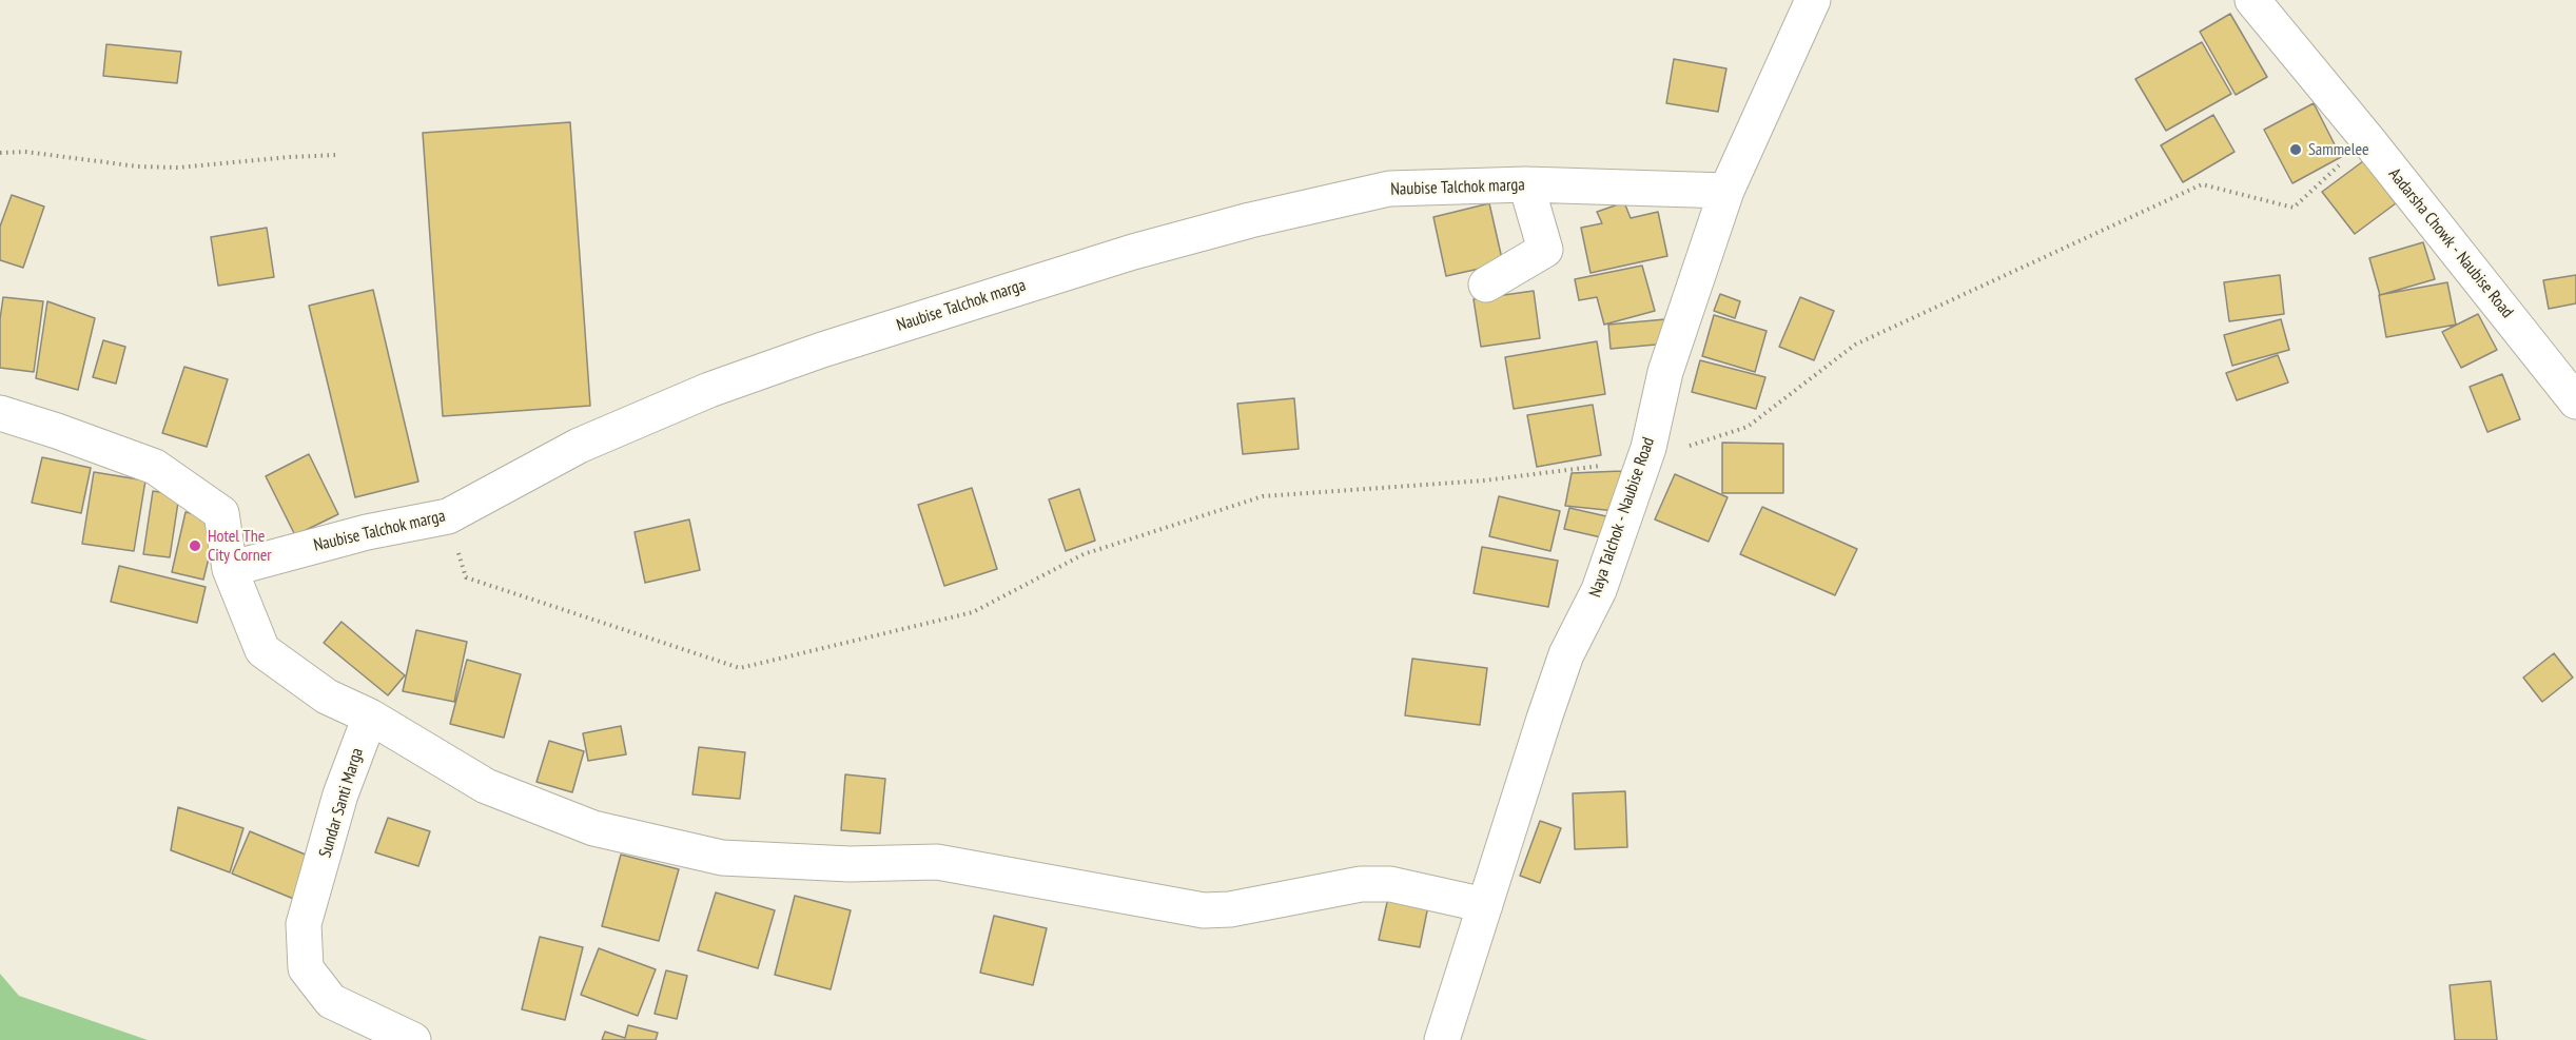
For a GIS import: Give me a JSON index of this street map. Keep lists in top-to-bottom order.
{
  "streets": {
    "street": [
      "Naubise Talchok marga",
      "Aadarsha Chowk - Naubise Road",
      "Naya Talchok - Naubise Road",
      "Sundar Santi Marga"
    ]
  },
  "crossings": [
    ["Naubise Talchok marga", "Naya Talchok - Naubise Road"]
  ],
  "places": ["Sammelee", "Hotel The City Corner"]
}
